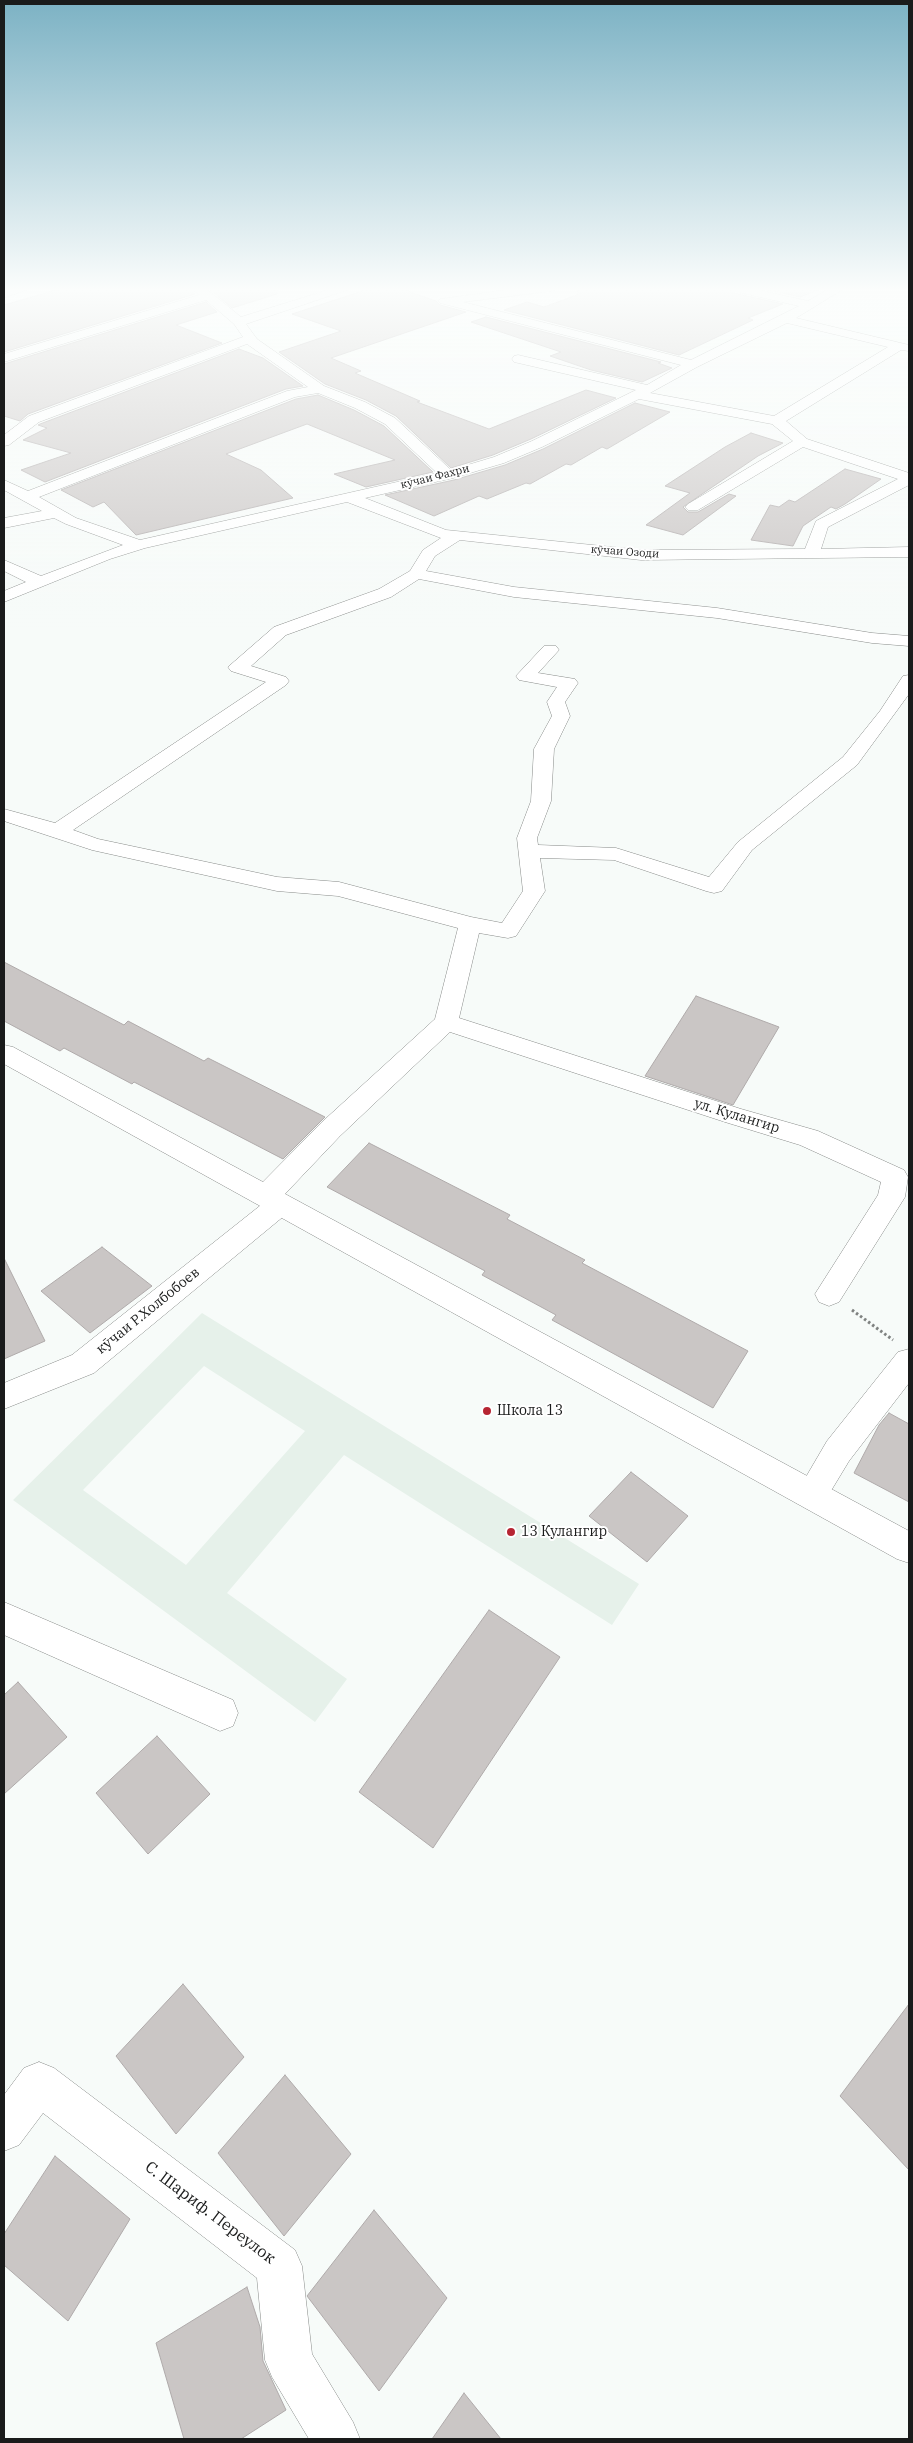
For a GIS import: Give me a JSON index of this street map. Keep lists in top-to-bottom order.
{
  "streets": {
    "street": [
      "кӯчаи Фахри",
      "кӯчаи Озоди",
      "ул. Кулангир",
      "кӯчаи Р.Холбобоев",
      "С. Шариф. Переулок"
    ]
  },
  "crossings": [
    ["кӯчаи Фахри", "кӯчаи Озоди"],
    ["ул. Кулангир", "кӯчаи Р.Холбобоев"]
  ],
  "places": ["Школа 13", "13 Кулангир"]
}
